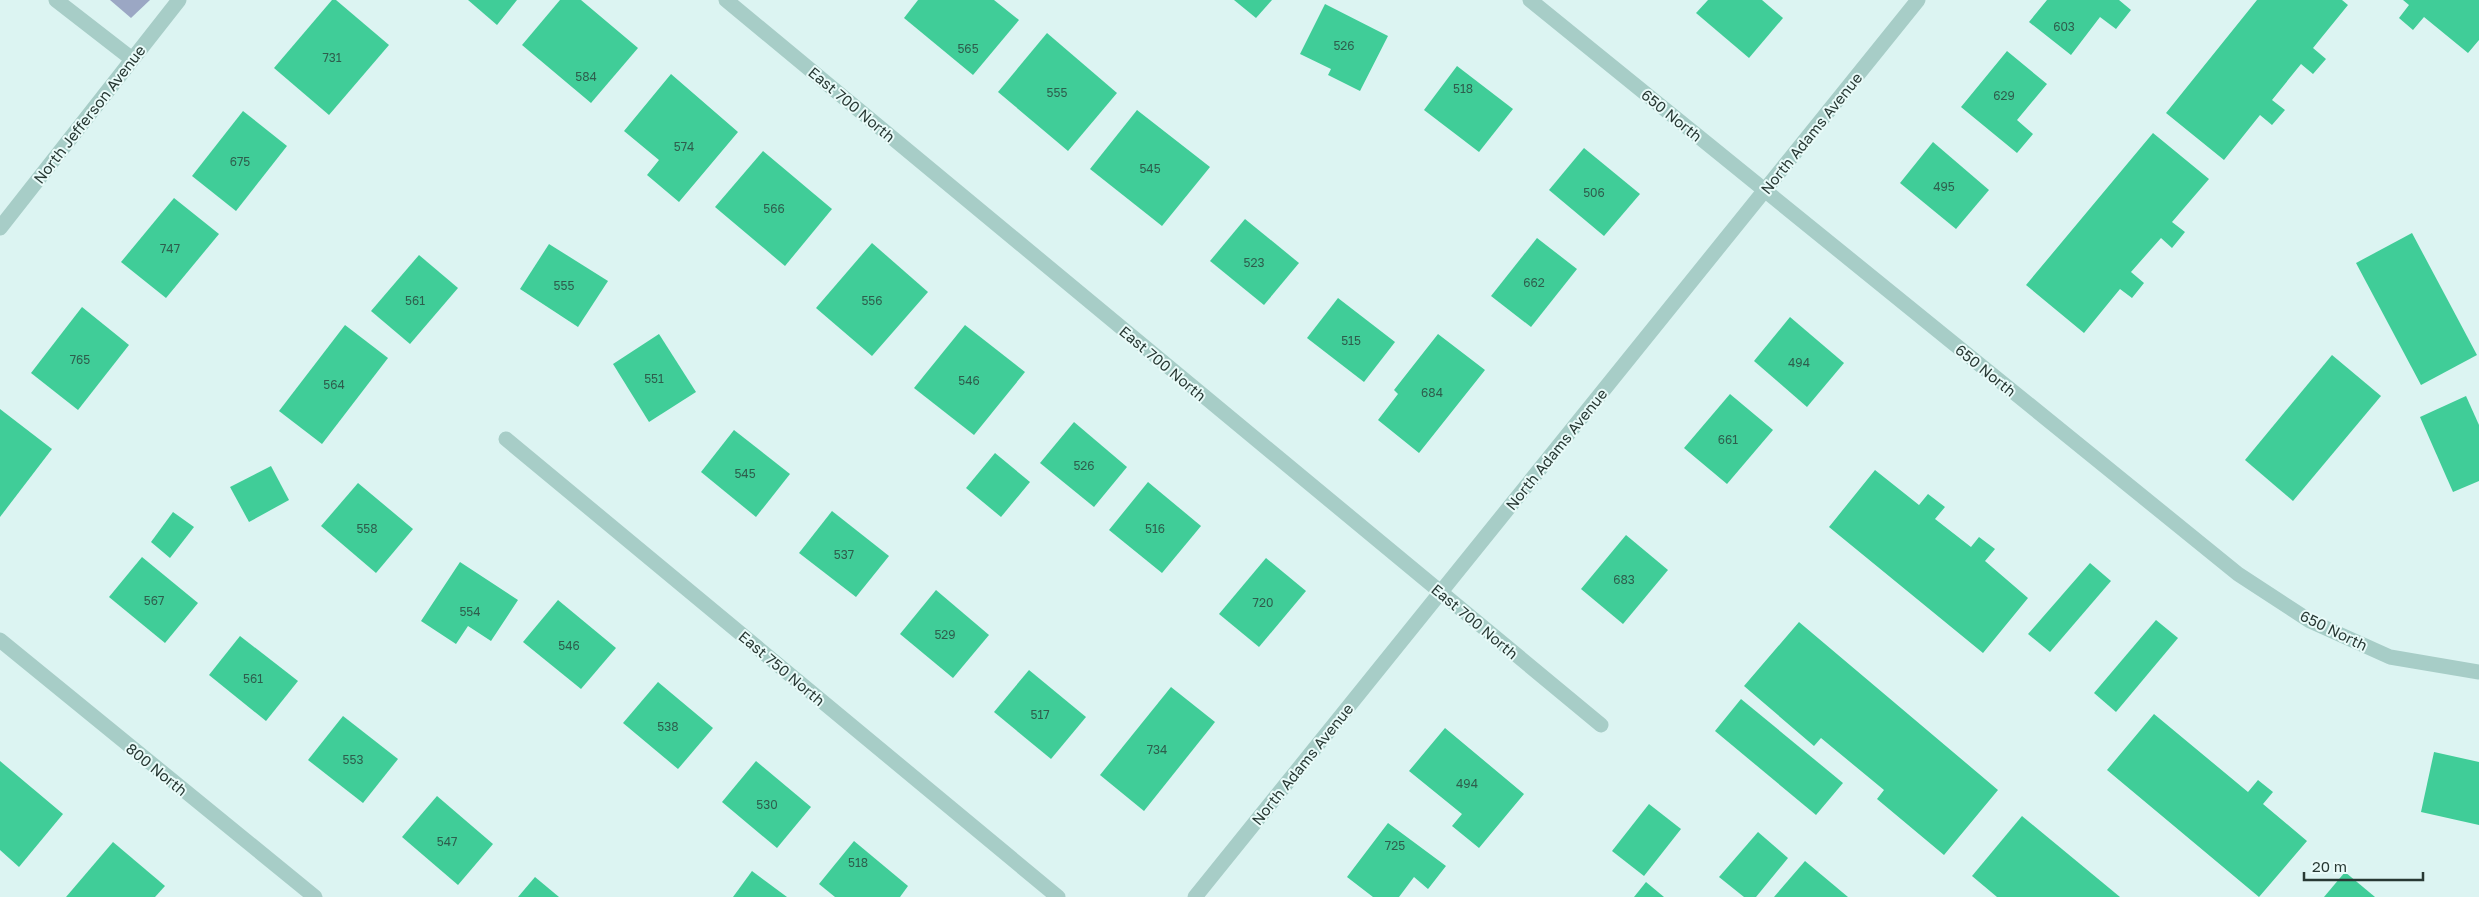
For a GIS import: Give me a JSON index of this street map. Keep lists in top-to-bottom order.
{
  "streets": {
    "street": [
      "East 700 North",
      "North Jefferson Avenue",
      "650 North",
      "North Adams Avenue",
      "East 750 North",
      "800 North"
    ]
  },
  "crossings": [
    ["East 700 North", "North Adams Avenue"],
    ["650 North", "North Adams Avenue"]
  ],
  "house_numbers": [
    "603",
    "526",
    "565",
    "731",
    "584",
    "518",
    "555",
    "629",
    "574",
    "675",
    "545",
    "495",
    "506",
    "566",
    "747",
    "523",
    "662",
    "555",
    "561",
    "556",
    "515",
    "765",
    "494",
    "551",
    "546",
    "564",
    "684",
    "661",
    "526",
    "545",
    "558",
    "516",
    "537",
    "683",
    "567",
    "720",
    "554",
    "529",
    "546",
    "561",
    "517",
    "538",
    "734",
    "553",
    "494",
    "530",
    "547",
    "725",
    "518"
  ],
  "scale_bar": "20 m"
}
